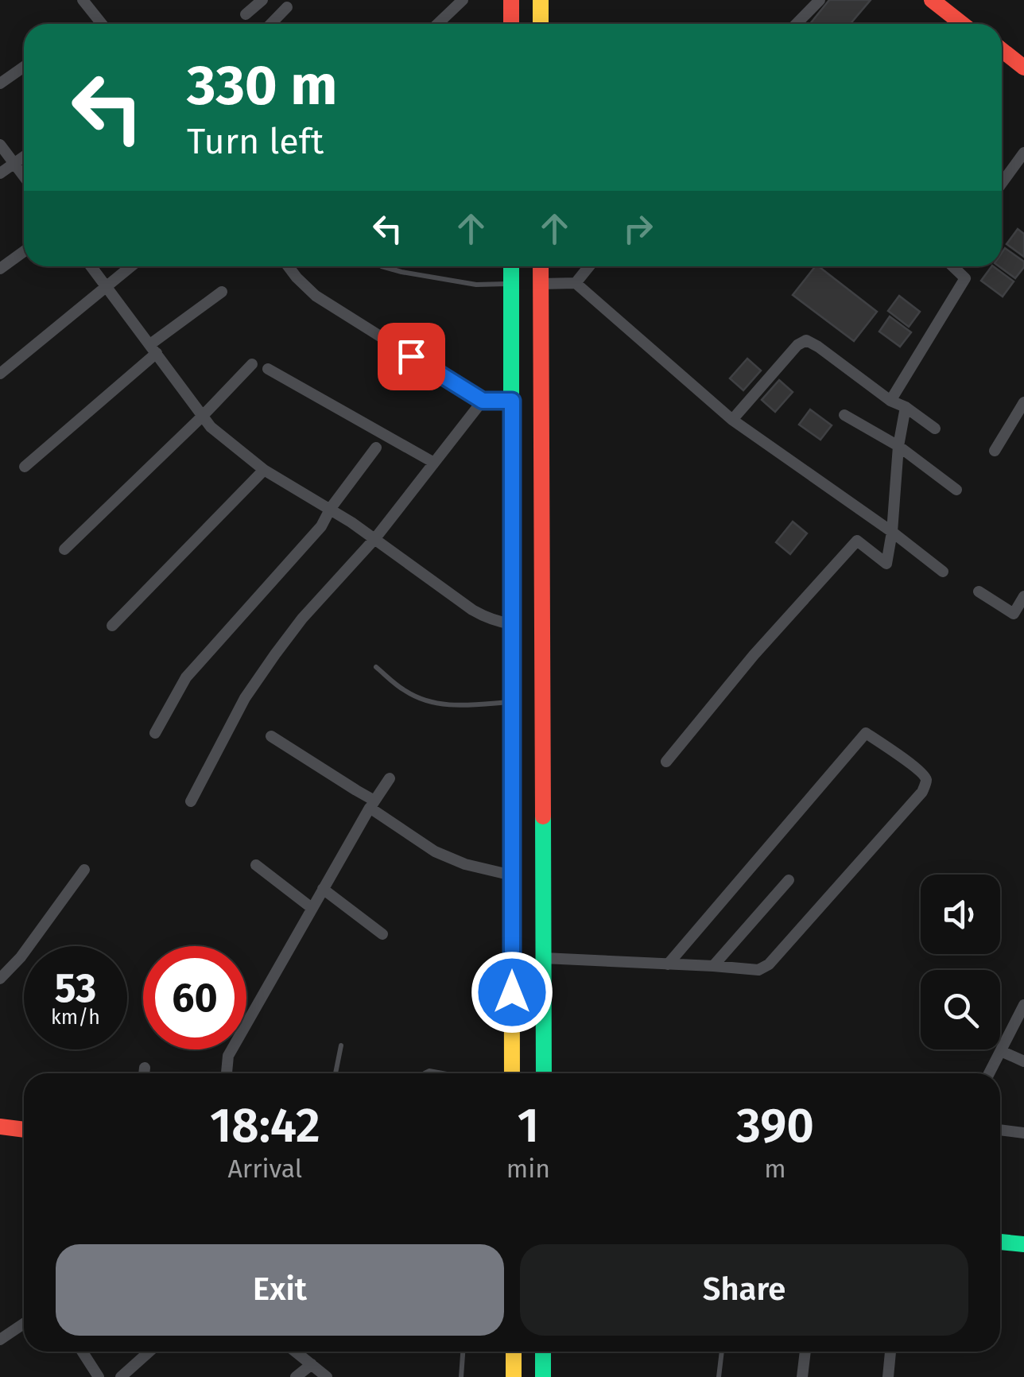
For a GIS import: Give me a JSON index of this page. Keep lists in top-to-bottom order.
{
  "page": {
    "turn": ["330 m", "Turn left"],
    "speed": "53 km/h",
    "limit": "60",
    "eta": [
      "18:42",
      "Arrival",
      "1",
      "min",
      "390",
      "m"
    ],
    "buttons": ["Exit", "Share"]
  }
}
